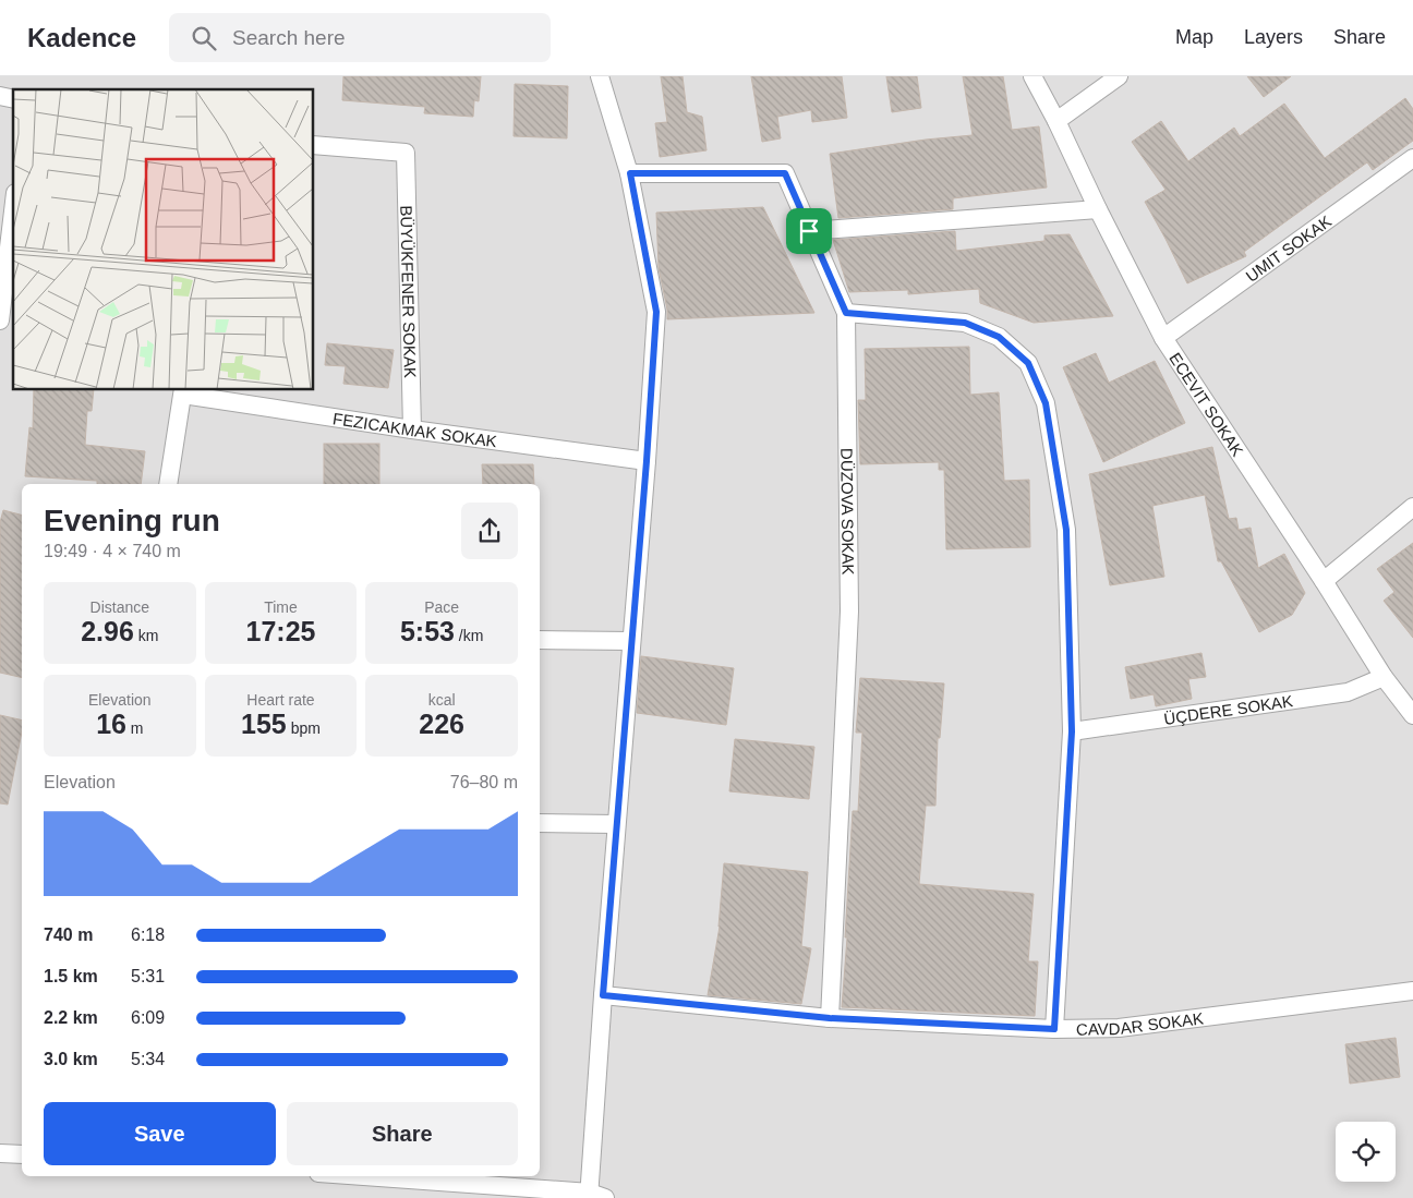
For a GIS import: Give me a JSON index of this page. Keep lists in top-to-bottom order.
{
  "streets": {
    "street": [
      "UMIT SOKAK",
      "BÜYÜKFENER SOKAK",
      "ECEVIT SOKAK",
      "FEZICAKMAK SOKAK",
      "DÜZOVA SOKAK",
      "ÜÇDERE SOKAK",
      "CAVDAR SOKAK"
    ]
  },
  "crossings": [
    ["UMIT SOKAK", "ECEVIT SOKAK"],
    ["BÜYÜKFENER SOKAK", "FEZICAKMAK SOKAK"],
    ["ECEVIT SOKAK", "ÜÇDERE SOKAK"],
    ["DÜZOVA SOKAK", "CAVDAR SOKAK"]
  ],
  "page": {
    "header": "Kadence",
    "search": "Search here",
    "nav": ["Map", "Layers", "Share"],
    "heading": ["Evening run", "19:49 · 4 × 740 m"],
    "stats": [
      ["Distance", "2.96 km"],
      ["Time", "17:25"],
      ["Pace", "5:53 /km"],
      ["Elevation", "16 m"],
      ["Heart rate", "155 bpm"],
      ["kcal", "226"]
    ],
    "chart": ["Elevation", "76–80 m"],
    "list": [
      {
        "name": "740 m",
        "note": "6:18"
      },
      {
        "name": "1.5 km",
        "note": "5:31"
      },
      {
        "name": "2.2 km",
        "note": "6:09"
      },
      {
        "name": "3.0 km",
        "note": "5:34"
      }
    ],
    "buttons": ["Save", "Share"]
  }
}
